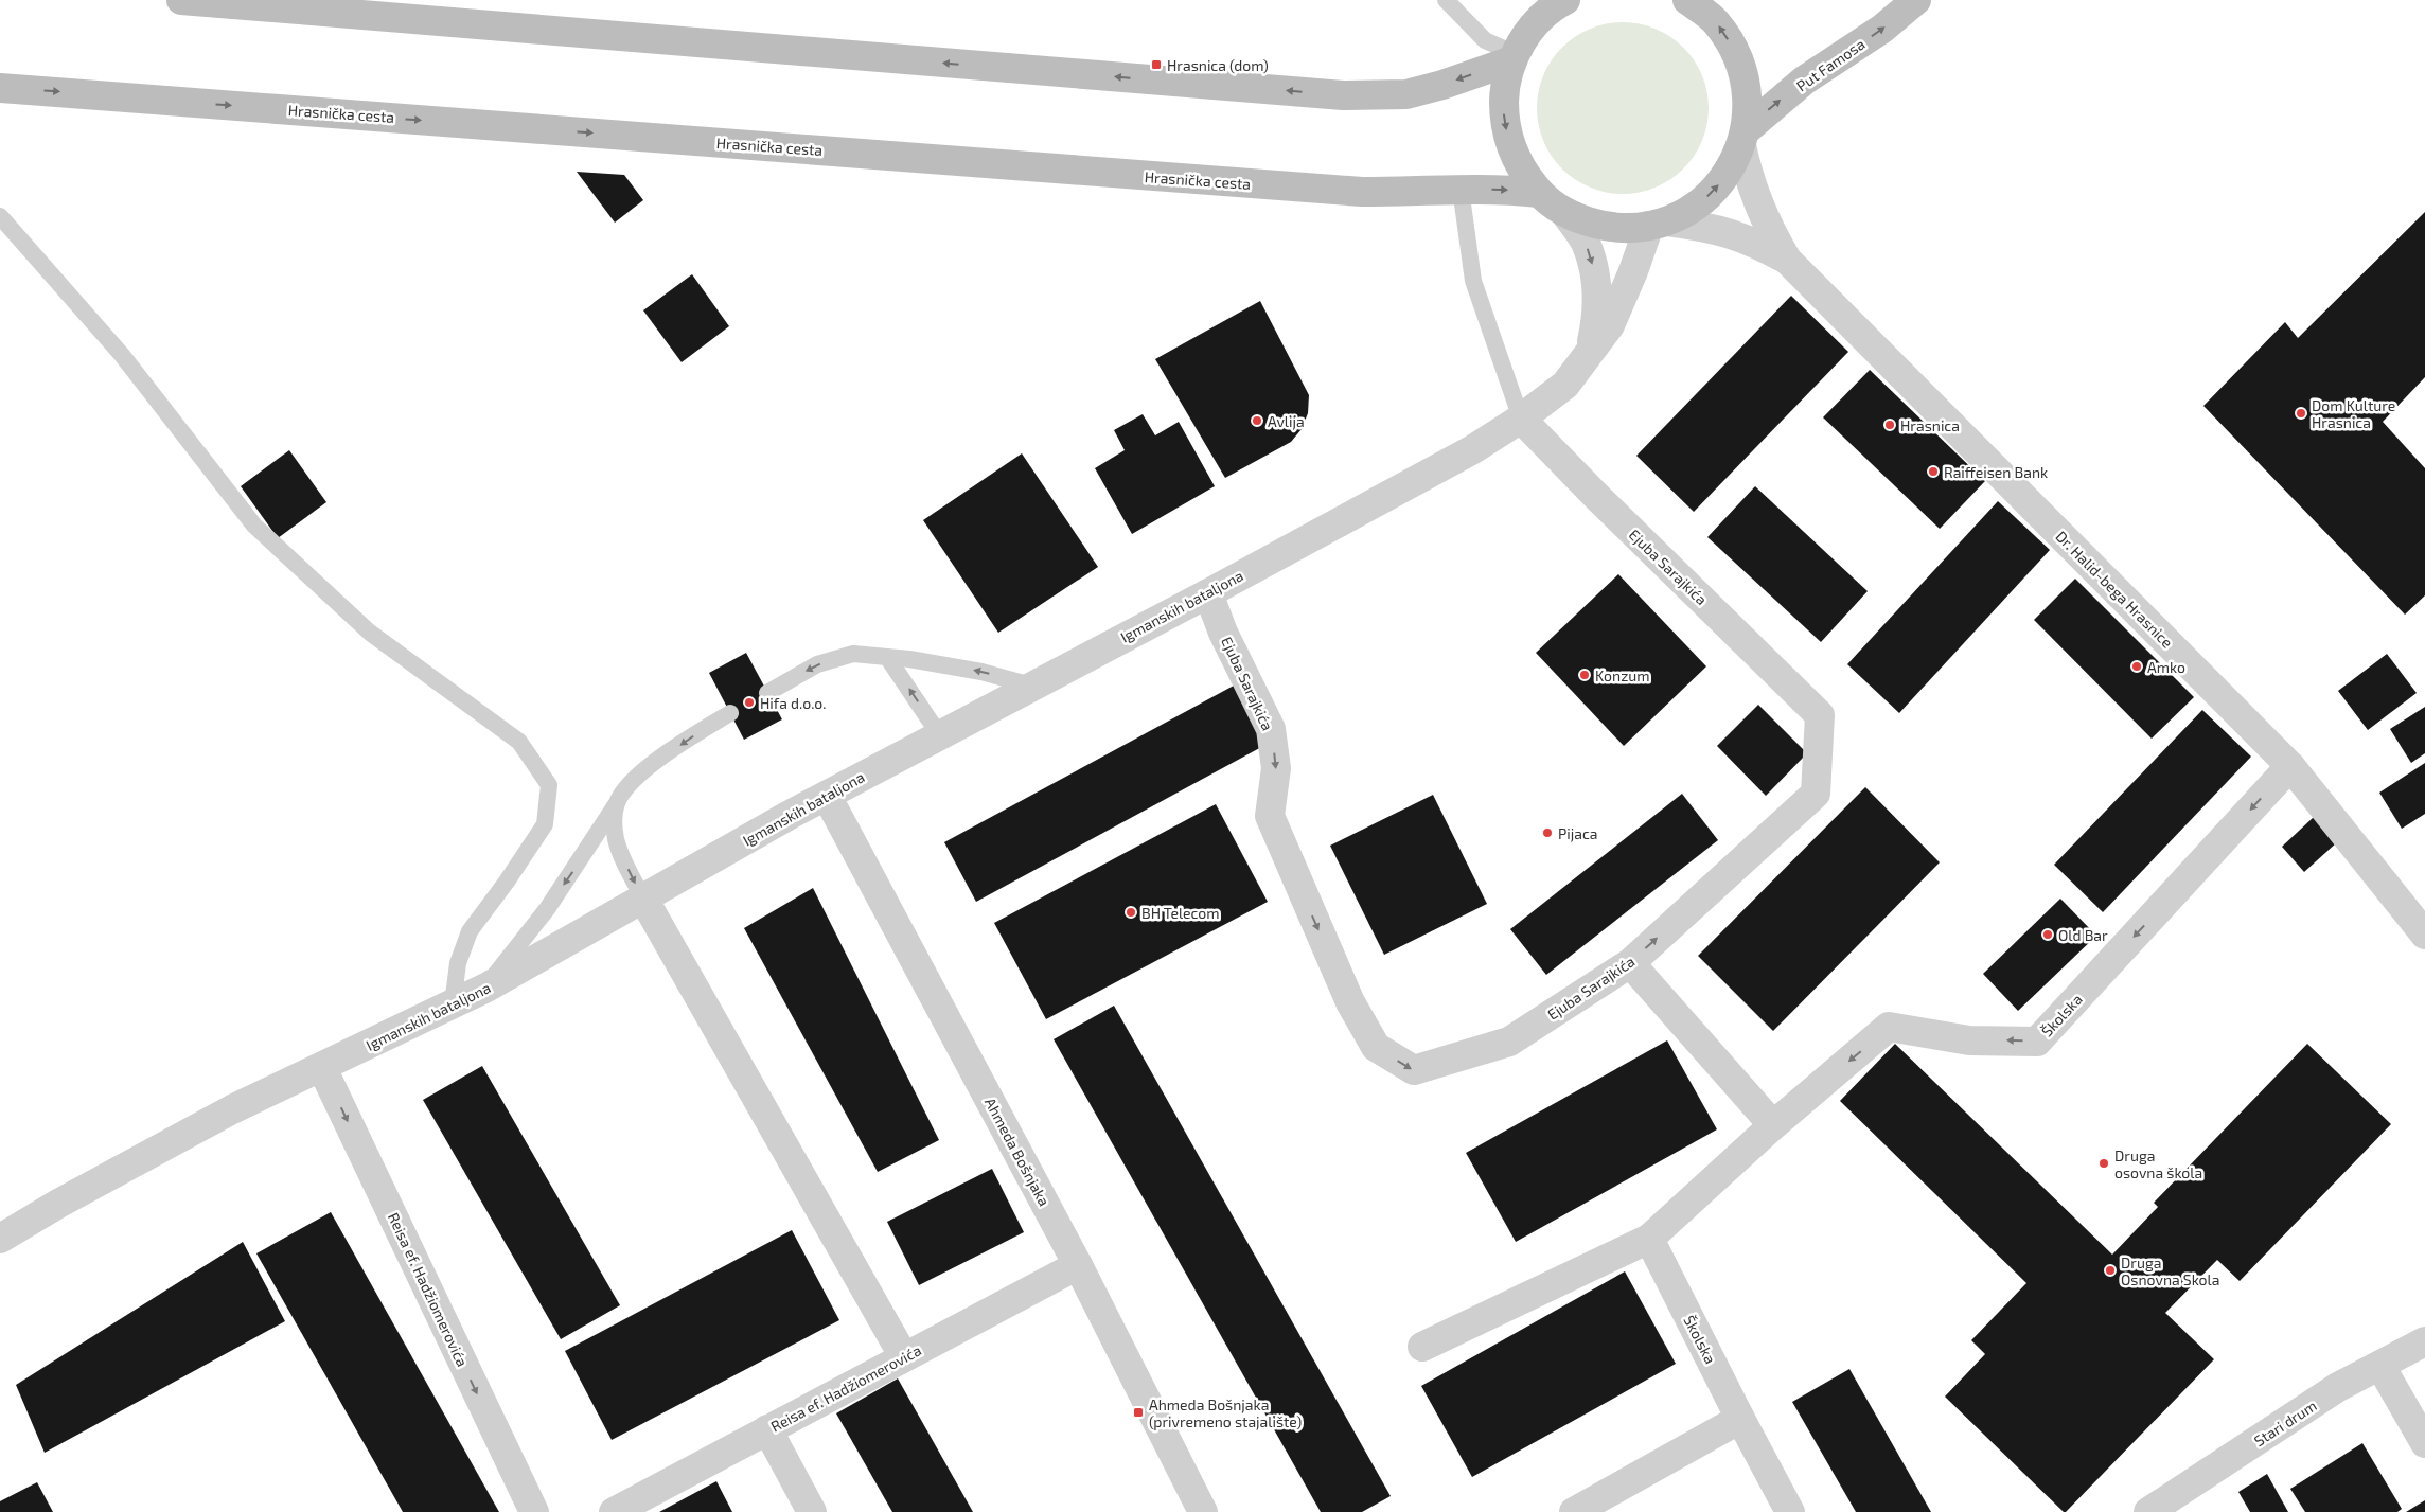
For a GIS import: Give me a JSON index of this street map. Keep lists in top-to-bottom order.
{
  "streets": {
    "main road": ["Put Famosa", "Hrasnička cesta"],
    "street": [
      "Ejuba Sarajkića",
      "Dr. Halid-bega Hrasnice",
      "Igmanskih bataljona",
      "Školska",
      "Ahmeda Bošnjaka",
      "Reisa ef. Hadžiomerovića",
      "Stari drum"
    ]
  },
  "crossings": [
    ["Ejuba Sarajkića", "Igmanskih bataljona"],
    ["Dr. Halid-bega Hrasnice", "Školska"],
    ["Igmanskih bataljona", "Ahmeda Bošnjaka"],
    ["Igmanskih bataljona", "Reisa ef. Hadžiomerovića"],
    ["Ahmeda Bošnjaka", "Reisa ef. Hadžiomerovića"]
  ],
  "one_way": ["Put Famosa", "Školska", "Reisa ef. Hadžiomerovića"],
  "places": {
    "transit": ["Hrasnica (dom)", "Ahmeda Bošnjaka (privremeno stajalište)"],
    "other": [
      "Dom Kulture Hrasnica",
      "Avlija",
      "Hrasnica",
      "Raiffeisen Bank",
      "Amko",
      "Konzum",
      "Hifa d.o.o.",
      "Pijaca",
      "BH Telecom",
      "Old Bar",
      "Druga osovna škola",
      "Druga Osnovna Skola"
    ]
  }
}
